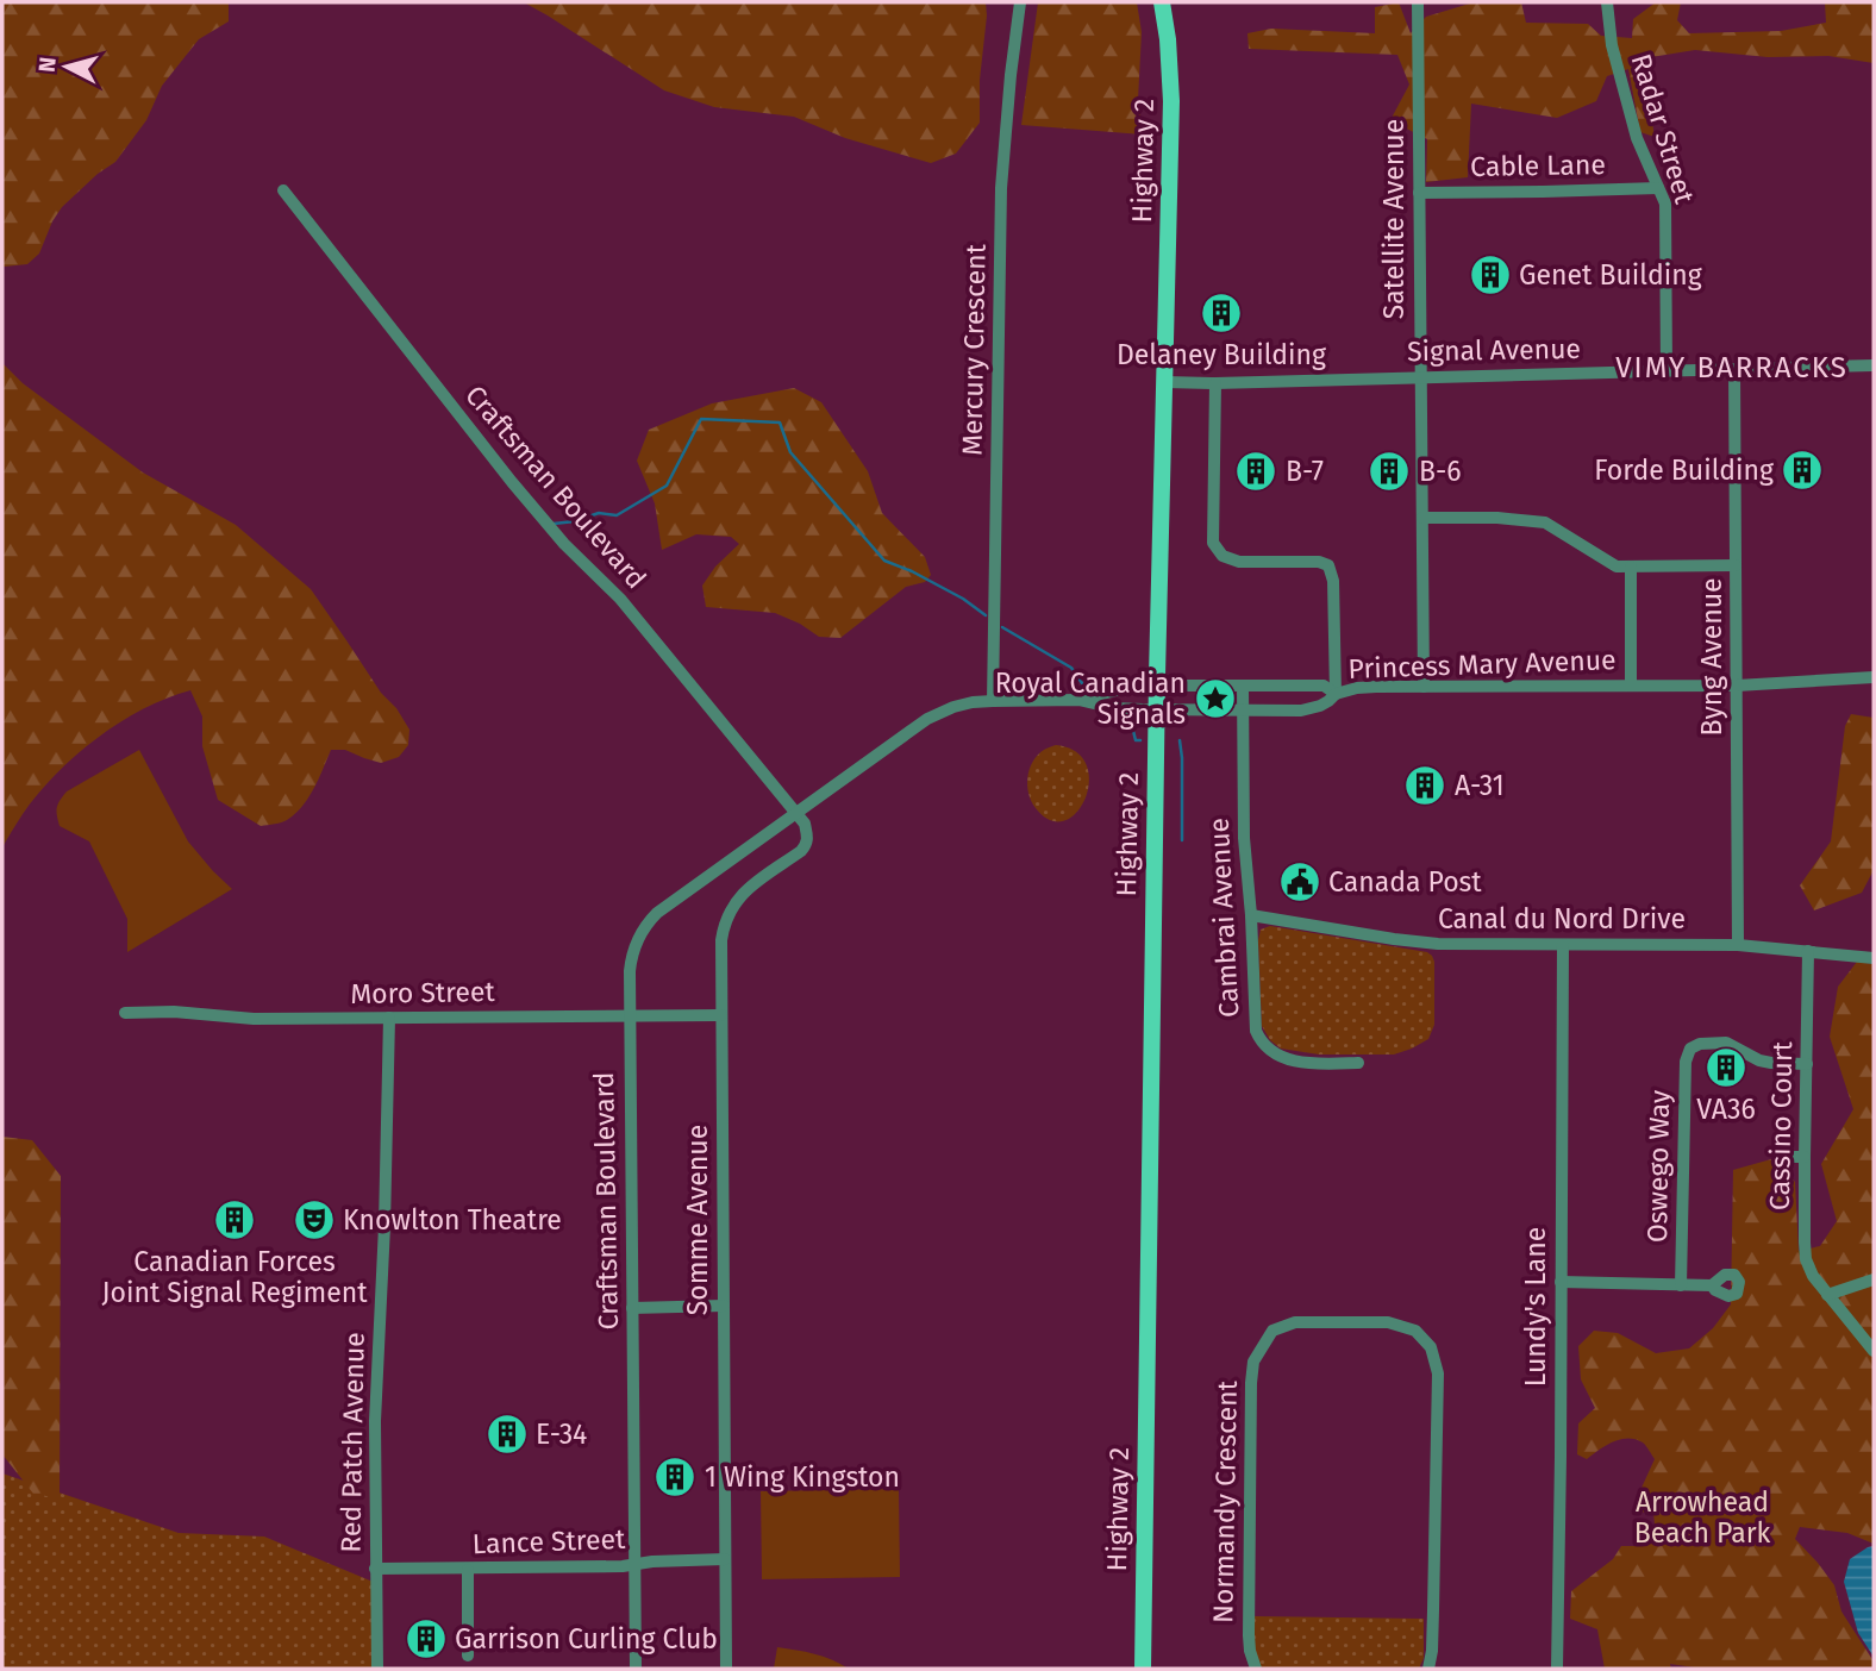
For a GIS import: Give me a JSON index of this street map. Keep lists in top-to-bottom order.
{
  "streets": {
    "main road": ["Highway 2"],
    "street": [
      "Radar Street",
      "Cable Lane",
      "Satellite Avenue",
      "Mercury Crescent",
      "Signal Avenue",
      "Craftsman Boulevard",
      "Byng Avenue",
      "Princess Mary Avenue",
      "Cambrai Avenue",
      "Canal du Nord Drive",
      "Moro Street",
      "Cassino Court",
      "Oswego Way",
      "Somme Avenue",
      "Lundy's Lane",
      "Red Patch Avenue",
      "Normandy Crescent",
      "Lance Street"
    ]
  },
  "crossings": [
    ["Radar Street", "Cable Lane"],
    ["Radar Street", "Signal Avenue"],
    ["Highway 2", "Signal Avenue"],
    ["Highway 2", "Craftsman Boulevard"],
    ["Highway 2", "Princess Mary Avenue"],
    ["Cable Lane", "Satellite Avenue"],
    ["Satellite Avenue", "Signal Avenue"],
    ["Satellite Avenue", "Princess Mary Avenue"],
    ["Mercury Crescent", "Craftsman Boulevard"],
    ["Signal Avenue", "Byng Avenue"],
    ["Craftsman Boulevard", "Princess Mary Avenue"],
    ["Craftsman Boulevard", "Moro Street"],
    ["Craftsman Boulevard", "Somme Avenue"],
    ["Craftsman Boulevard", "Lance Street"],
    ["Byng Avenue", "Princess Mary Avenue"],
    ["Byng Avenue", "Canal du Nord Drive"],
    ["Princess Mary Avenue", "Cambrai Avenue"],
    ["Cambrai Avenue", "Canal du Nord Drive"],
    ["Canal du Nord Drive", "Cassino Court"],
    ["Canal du Nord Drive", "Lundy's Lane"],
    ["Moro Street", "Somme Avenue"],
    ["Moro Street", "Red Patch Avenue"],
    ["Cassino Court", "Oswego Way"],
    ["Somme Avenue", "Lance Street"],
    ["Red Patch Avenue", "Lance Street"]
  ],
  "districts": ["VIMY BARRACKS"],
  "parks": ["Arrowhead Beach Park"],
  "places": {
    "building": [
      "Genet Building",
      "Delaney Building",
      "Forde Building",
      "B-7",
      "B-6",
      "A-31",
      "VA36",
      "Canadian Forces Joint Signal Regiment",
      "E-34",
      "1 Wing Kingston",
      "Garrison Curling Club"
    ],
    "place": ["Royal Canadian Signals"],
    "public building": ["Canada Post"],
    "theatre": ["Knowlton Theatre"]
  },
  "north": "left"
}
